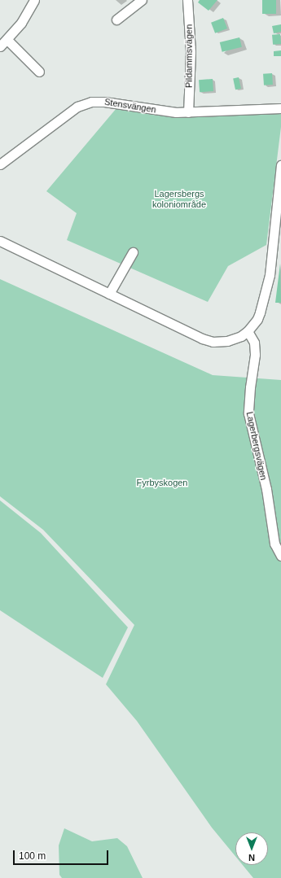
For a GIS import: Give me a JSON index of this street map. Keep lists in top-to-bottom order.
{
  "streets": {
    "street": ["Pildammsvägen", "Stensvängen", "Lagerbergsvägen"]
  },
  "crossings": [
    ["Pildammsvägen", "Stensvängen"]
  ],
  "parks": ["Lagersbergs koloniområde", "Fyrbyskogen"],
  "scale_bar": "100 m",
  "north": "bottom"
}
